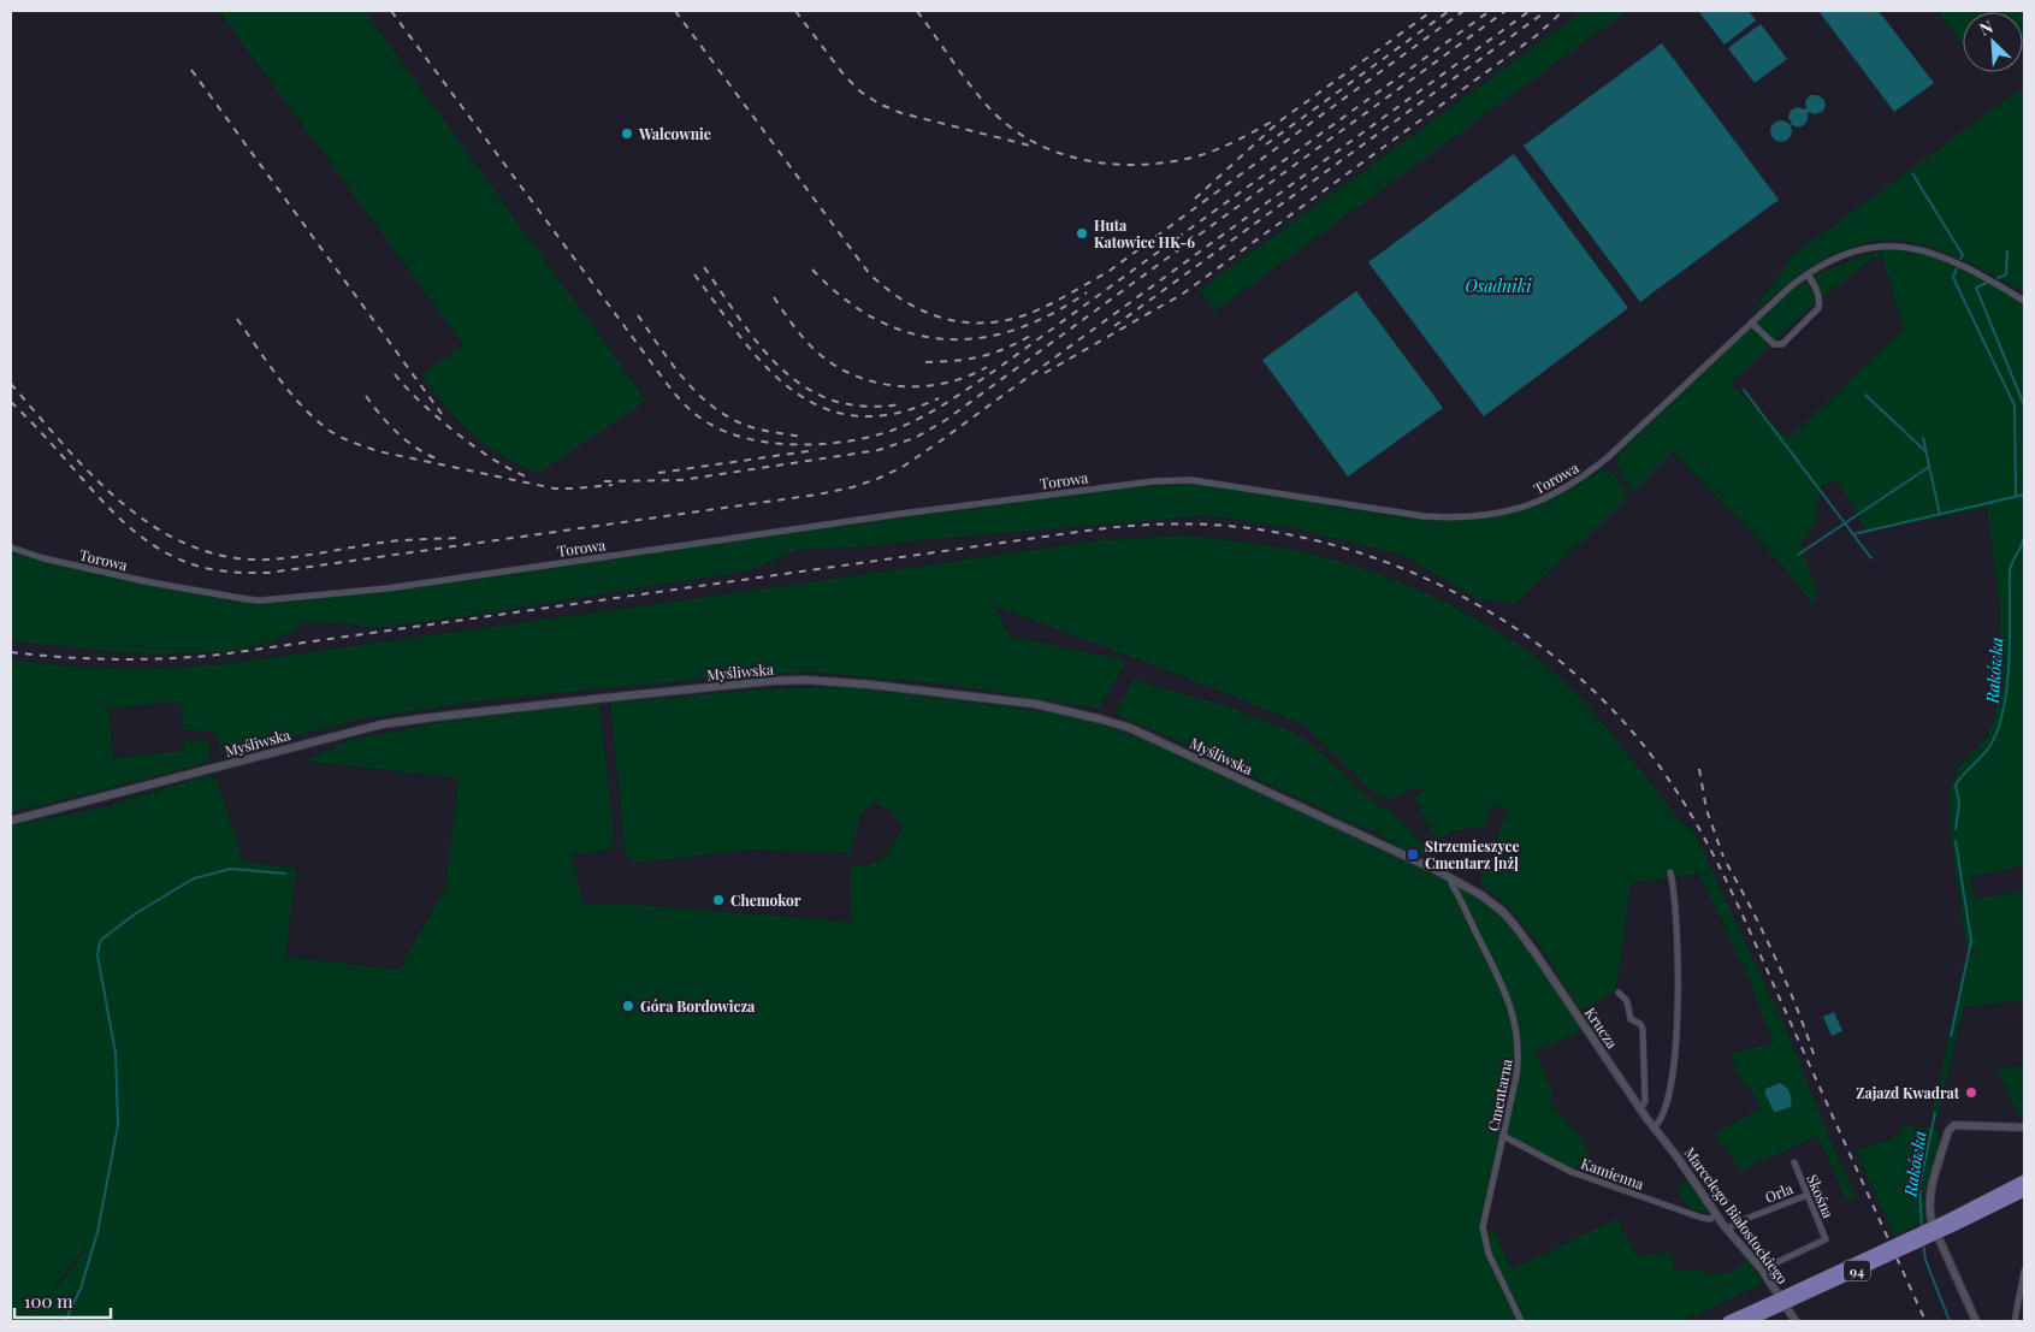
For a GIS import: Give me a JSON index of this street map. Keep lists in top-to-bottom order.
{
  "streets": {
    "main road": ["94"],
    "street": [
      "Torowa",
      "Myśliwska",
      "Krucza",
      "Cmentarna",
      "Kamienna",
      "Orla",
      "Skośna",
      "Marcelego Białostockiego"
    ]
  },
  "crossings": [
    ["Myśliwska", "Krucza"],
    ["Myśliwska", "Cmentarna"],
    ["Krucza", "Cmentarna"],
    ["Krucza", "Marcelego Białostockiego"],
    ["Cmentarna", "Kamienna"],
    ["Kamienna", "Marcelego Białostockiego"],
    ["Orla", "Skośna"],
    ["Orla", "Marcelego Białostockiego"],
    ["Skośna", "Marcelego Białostockiego"]
  ],
  "water": ["Osadniki", "Rakówka"],
  "places": {
    "other": [
      "Walcownie",
      "Huta Katowice HK-6",
      "Chemokor",
      "Góra Bordowicza",
      "Zajazd Kwadrat"
    ],
    "transit": ["Strzemieszyce Cmentarz [nż]"]
  },
  "scale_bar": "100 m",
  "north": "top left"
}
